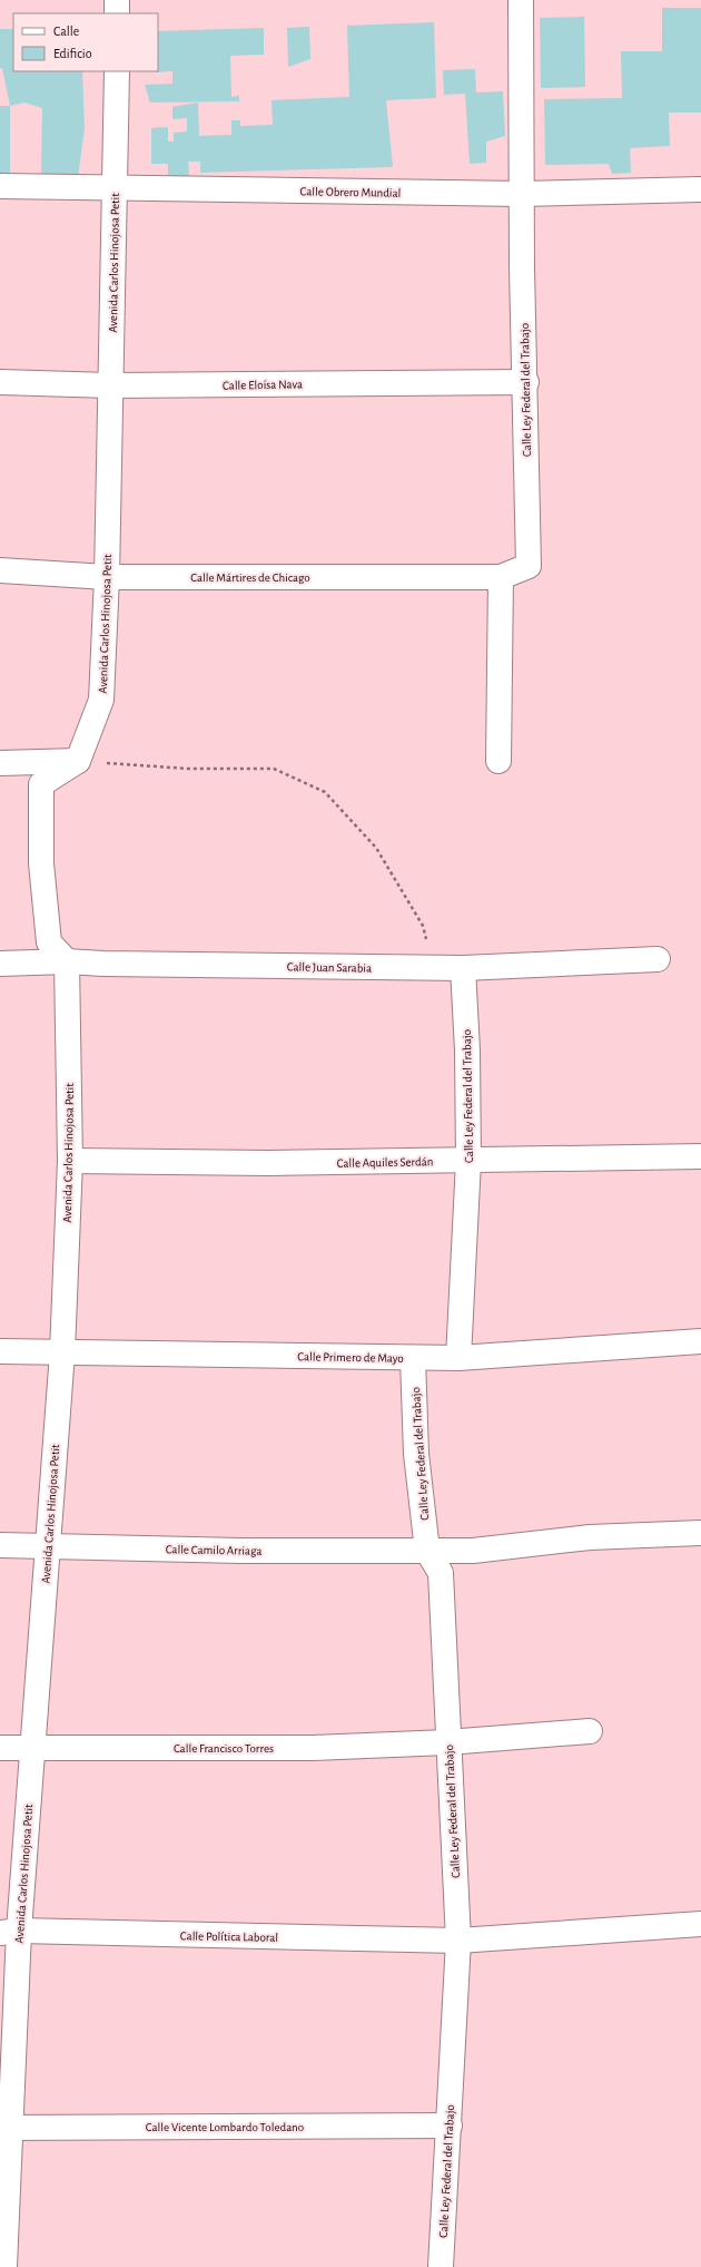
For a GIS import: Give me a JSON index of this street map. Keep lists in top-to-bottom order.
{
  "streets": {
    "street": [
      "Calle Obrero Mundial",
      "Avenida Carlos Hinojosa Petit",
      "Calle Eloísa Nava",
      "Calle Ley Federal del Trabajo",
      "Calle Mártires de Chicago",
      "Calle Juan Sarabia",
      "Calle Aquiles Serdán",
      "Calle Primero de Mayo",
      "Calle Camilo Arriaga",
      "Calle Francisco Torres",
      "Calle Política Laboral",
      "Calle Vicente Lombardo Toledano"
    ]
  },
  "crossings": [
    ["Calle Obrero Mundial", "Avenida Carlos Hinojosa Petit"],
    ["Calle Obrero Mundial", "Calle Ley Federal del Trabajo"],
    ["Avenida Carlos Hinojosa Petit", "Calle Eloísa Nava"],
    ["Avenida Carlos Hinojosa Petit", "Calle Mártires de Chicago"],
    ["Avenida Carlos Hinojosa Petit", "Calle Juan Sarabia"],
    ["Avenida Carlos Hinojosa Petit", "Calle Aquiles Serdán"],
    ["Avenida Carlos Hinojosa Petit", "Calle Primero de Mayo"],
    ["Avenida Carlos Hinojosa Petit", "Calle Camilo Arriaga"],
    ["Avenida Carlos Hinojosa Petit", "Calle Francisco Torres"],
    ["Avenida Carlos Hinojosa Petit", "Calle Política Laboral"],
    ["Avenida Carlos Hinojosa Petit", "Calle Vicente Lombardo Toledano"],
    ["Calle Eloísa Nava", "Calle Ley Federal del Trabajo"],
    ["Calle Ley Federal del Trabajo", "Calle Mártires de Chicago"],
    ["Calle Ley Federal del Trabajo", "Calle Juan Sarabia"],
    ["Calle Ley Federal del Trabajo", "Calle Aquiles Serdán"],
    ["Calle Ley Federal del Trabajo", "Calle Primero de Mayo"],
    ["Calle Ley Federal del Trabajo", "Calle Camilo Arriaga"],
    ["Calle Ley Federal del Trabajo", "Calle Francisco Torres"],
    ["Calle Ley Federal del Trabajo", "Calle Política Laboral"],
    ["Calle Ley Federal del Trabajo", "Calle Vicente Lombardo Toledano"]
  ],
  "legend": ["Calle", "Edificio"]
}
